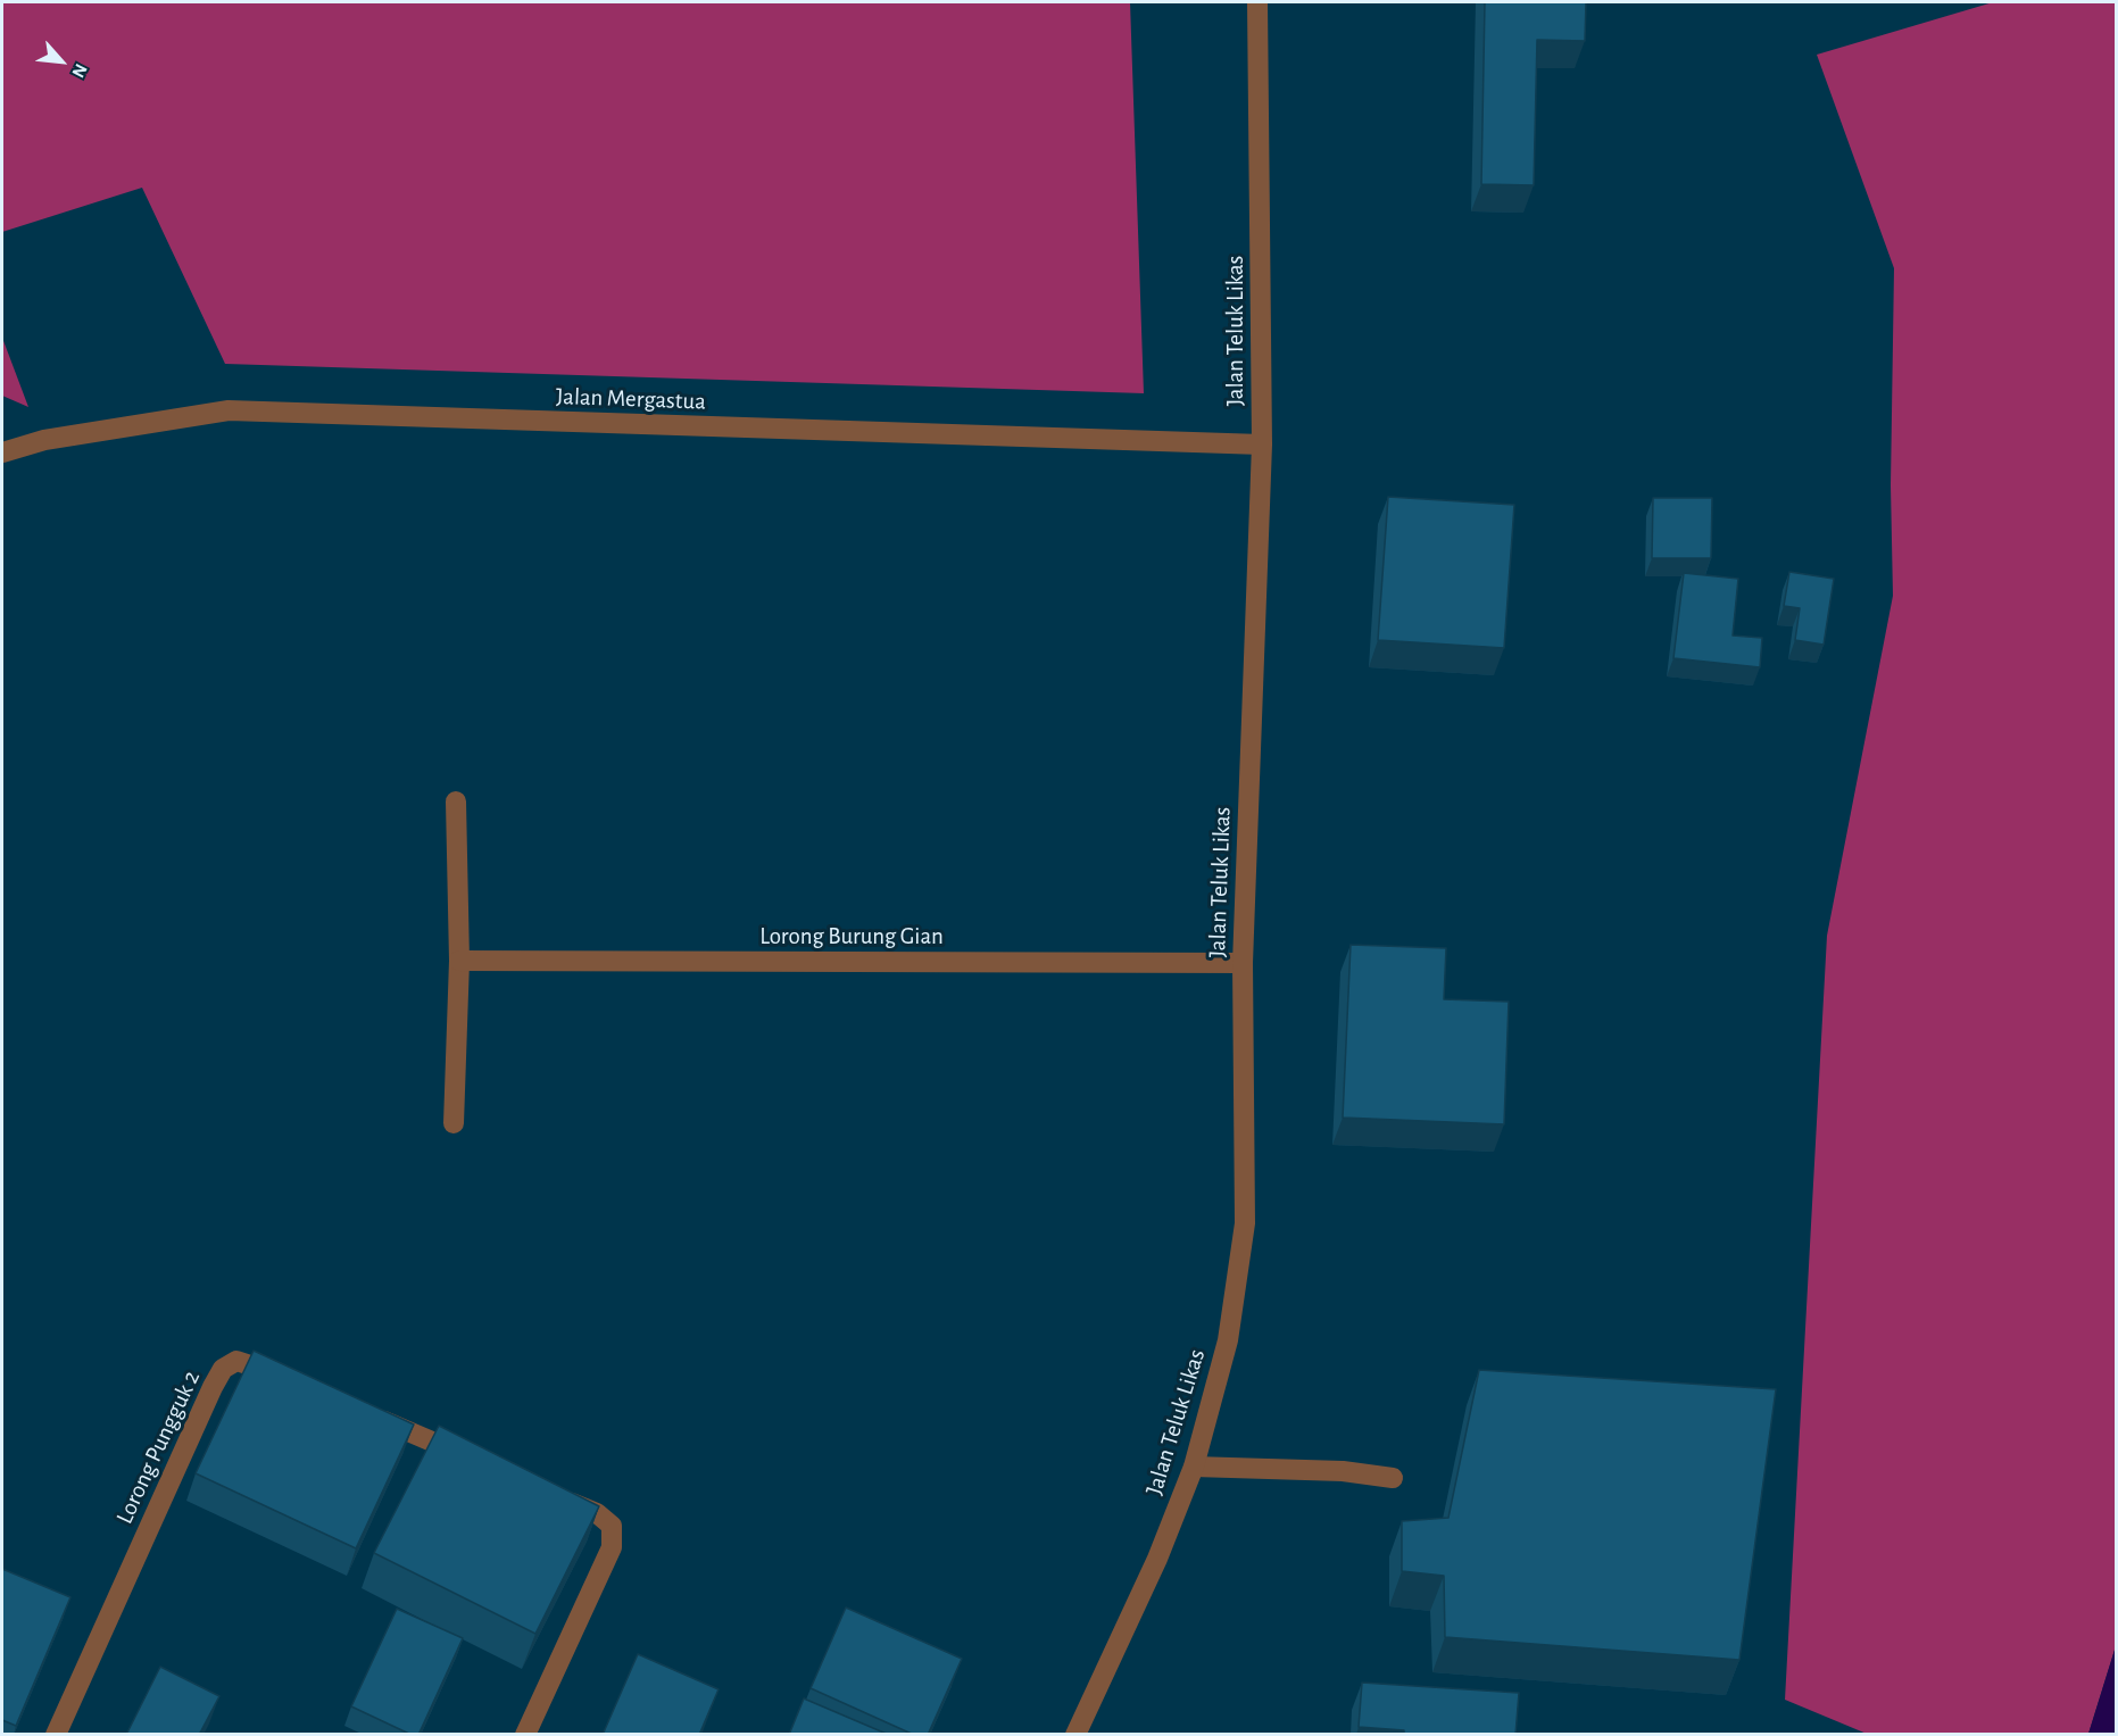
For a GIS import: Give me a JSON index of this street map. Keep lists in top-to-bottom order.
{
  "streets": {
    "street": [
      "Jalan Teluk Likas",
      "Jalan Mergastua",
      "Lorong Burung Gian",
      "Lorong Pungguk 2"
    ]
  },
  "crossings": [
    ["Jalan Teluk Likas", "Jalan Mergastua"],
    ["Jalan Teluk Likas", "Lorong Burung Gian"]
  ],
  "north": "bottom right"
}
